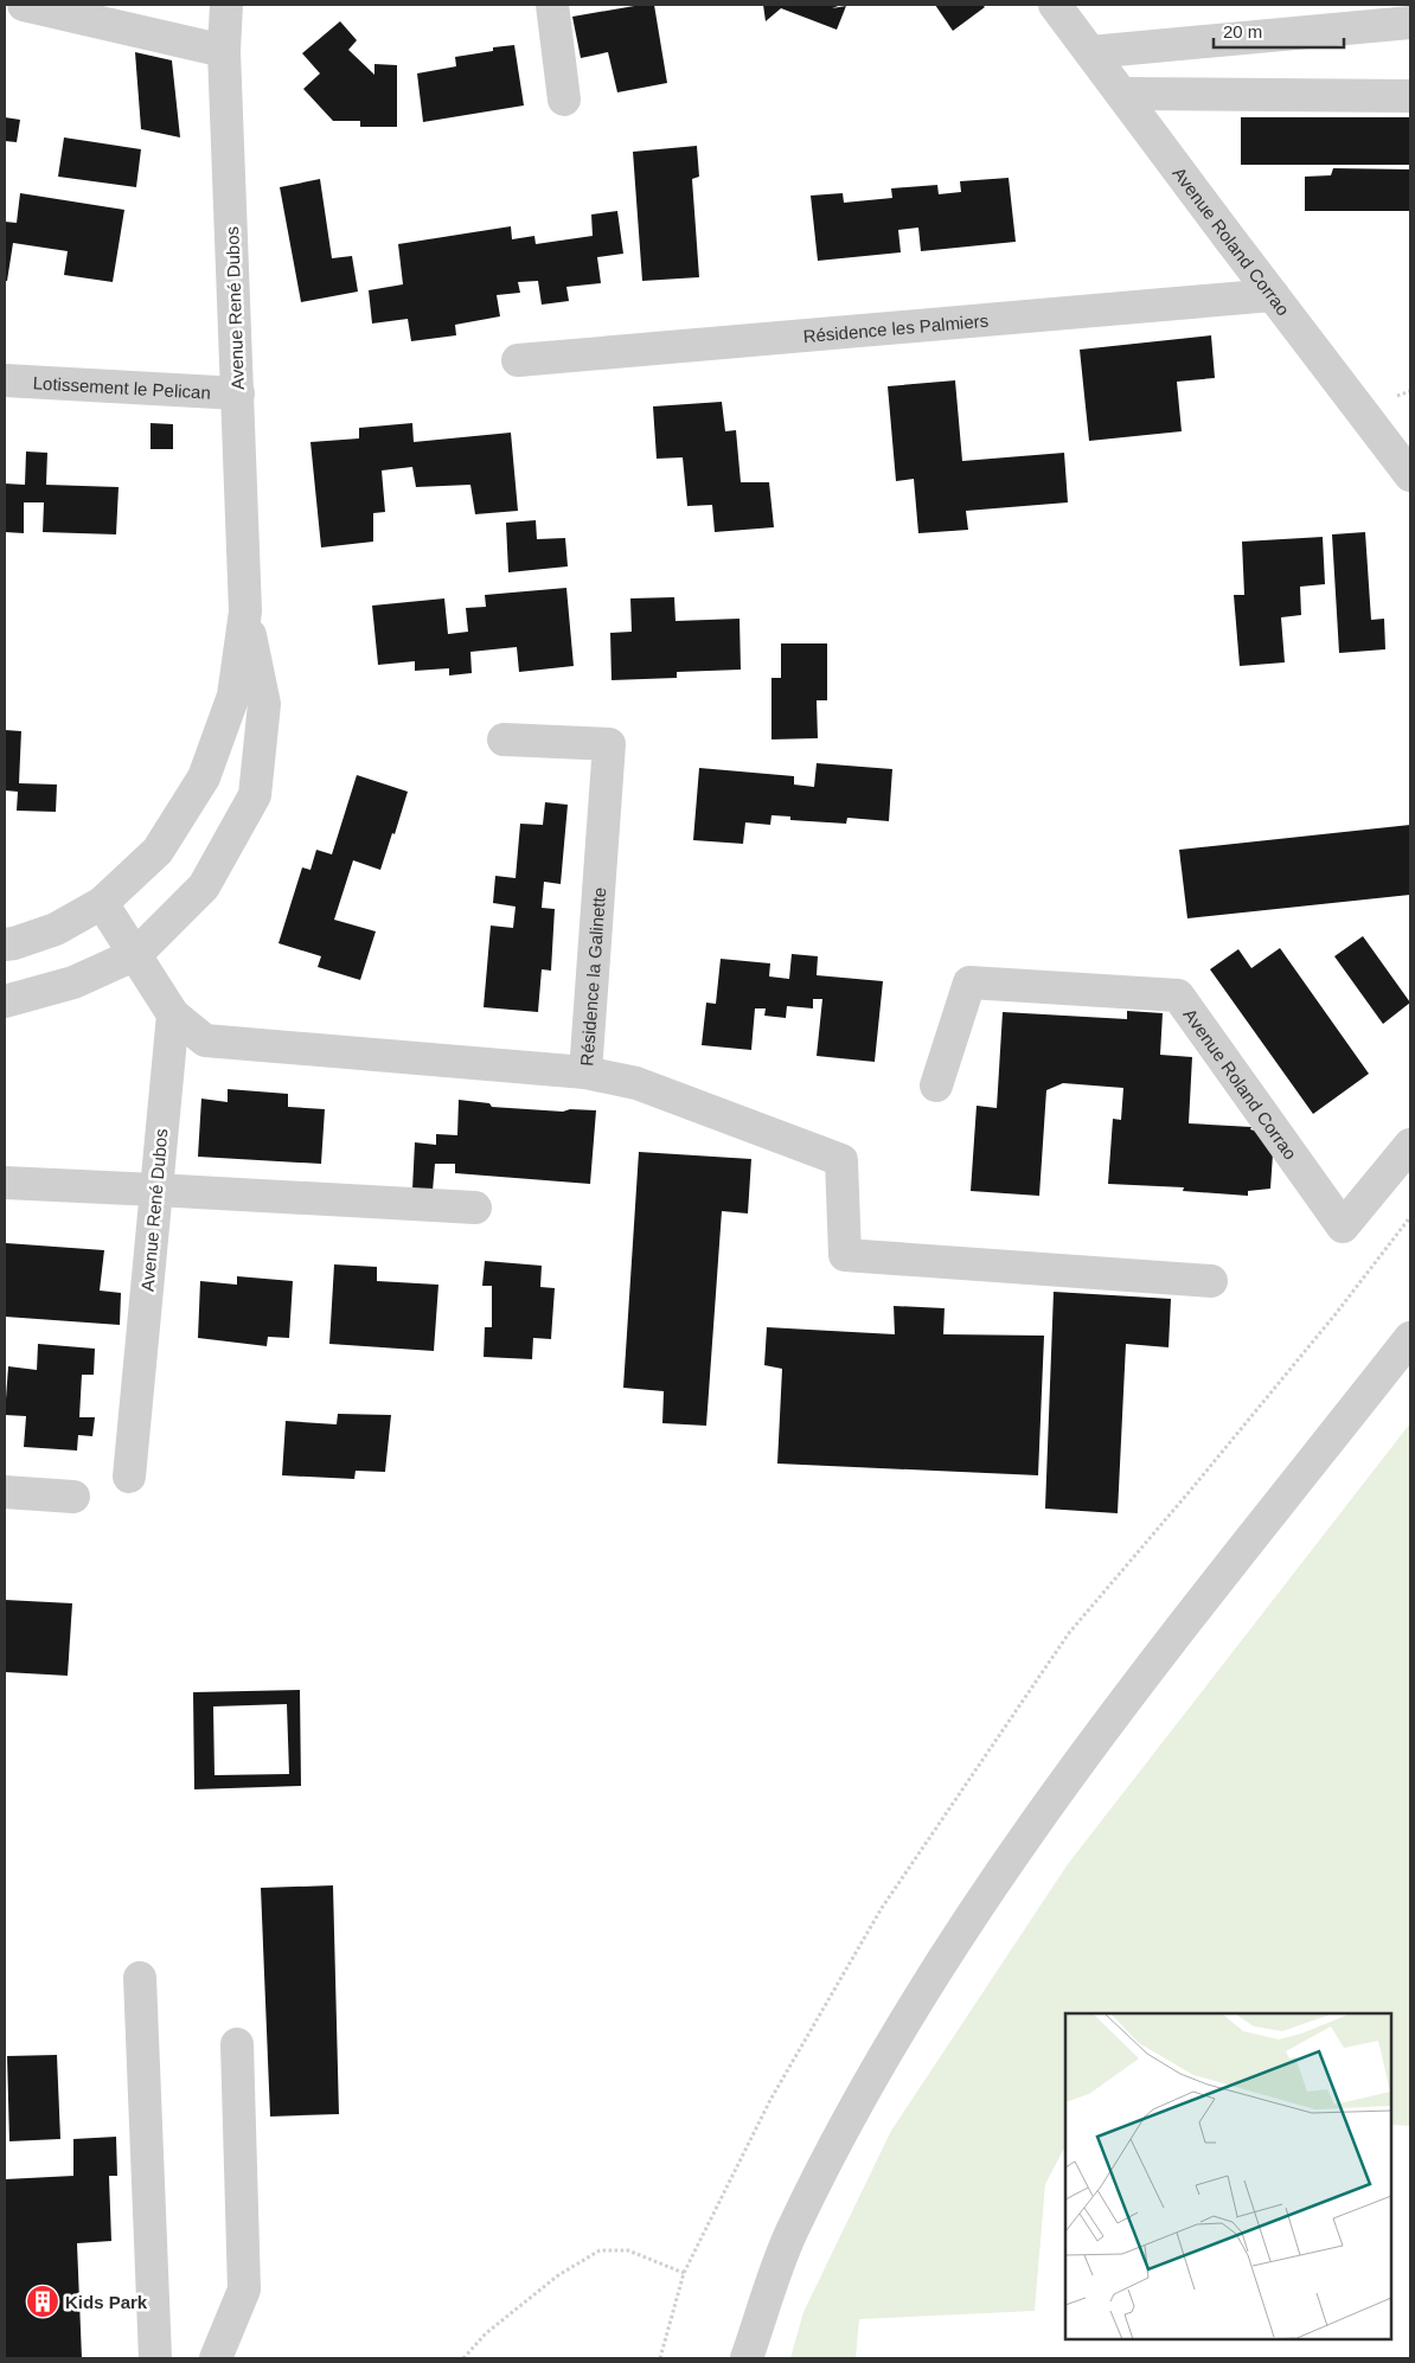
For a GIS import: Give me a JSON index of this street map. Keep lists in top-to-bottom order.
{
  "streets": {
    "street": [
      "Avenue Roland Corrao",
      "Avenue René Dubos",
      "Résidence les Palmiers",
      "Lotissement le Pelican",
      "Résidence la Galinette"
    ]
  },
  "crossings": [
    ["Avenue Roland Corrao", "Résidence les Palmiers"],
    ["Avenue René Dubos", "Lotissement le Pelican"],
    ["Avenue René Dubos", "Résidence la Galinette"]
  ],
  "places": {
    "building": ["Kids Park"]
  },
  "scale_bar": "20 m"
}
